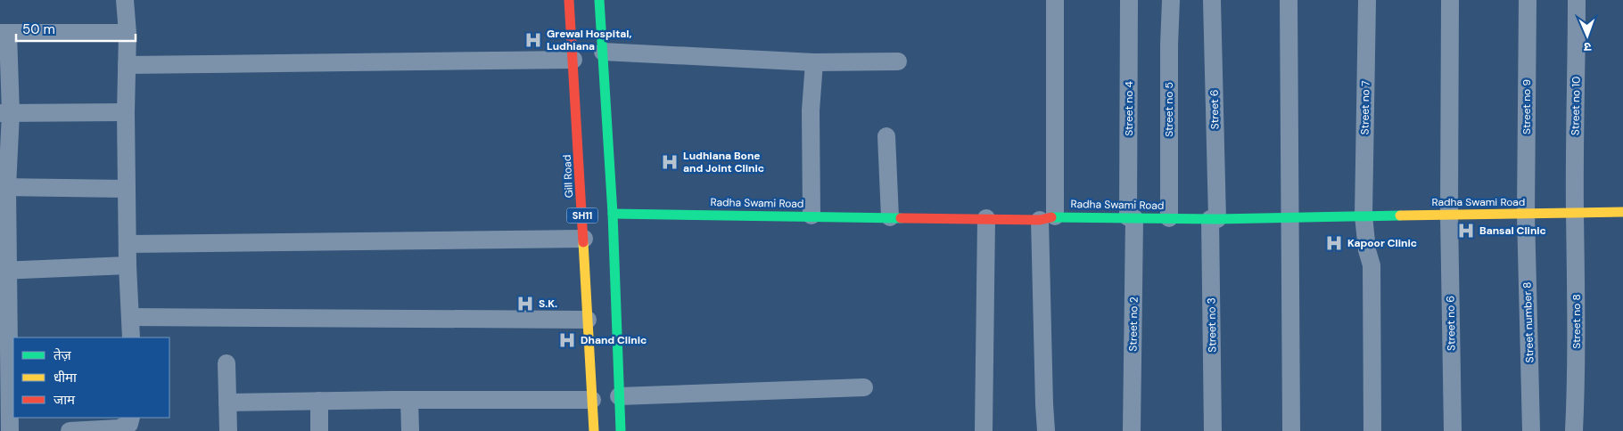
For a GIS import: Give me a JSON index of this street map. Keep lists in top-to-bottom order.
{
  "streets": {
    "street": [
      "Street no 10",
      "Street no 9",
      "Street no 7",
      "Street no 4",
      "Street no 5",
      "Street 6",
      "Gill Road",
      "Radha Swami Road",
      "SH11",
      "Street no 8",
      "Street number 8",
      "Street no 6",
      "Street no 2",
      "Street no 3"
    ]
  },
  "crossings": [
    ["Street no 10", "Radha Swami Road"],
    ["Street no 10", "Street no 8"],
    ["Street no 9", "Radha Swami Road"],
    ["Street no 9", "Street number 8"],
    ["Street no 7", "Radha Swami Road"],
    ["Street no 4", "Radha Swami Road"],
    ["Street no 4", "Street no 2"],
    ["Street no 5", "Radha Swami Road"],
    ["Street 6", "Radha Swami Road"],
    ["Street 6", "Street no 3"],
    ["Radha Swami Road", "SH11"],
    ["Radha Swami Road", "Street no 8"],
    ["Radha Swami Road", "Street number 8"],
    ["Radha Swami Road", "Street no 6"],
    ["Radha Swami Road", "Street no 2"],
    ["Radha Swami Road", "Street no 3"]
  ],
  "places": {
    "hospital": [
      "Grewal Hospital, Ludhiana",
      "Ludhiana Bone and Joint Clinic",
      "Bansal Clinic",
      "Kapoor Clinic",
      "S.K.",
      "Dhand Clinic"
    ]
  },
  "legend": ["तेज़", "धीमा", "जाम"],
  "scale_bar": "50 m",
  "north": "bottom"
}
